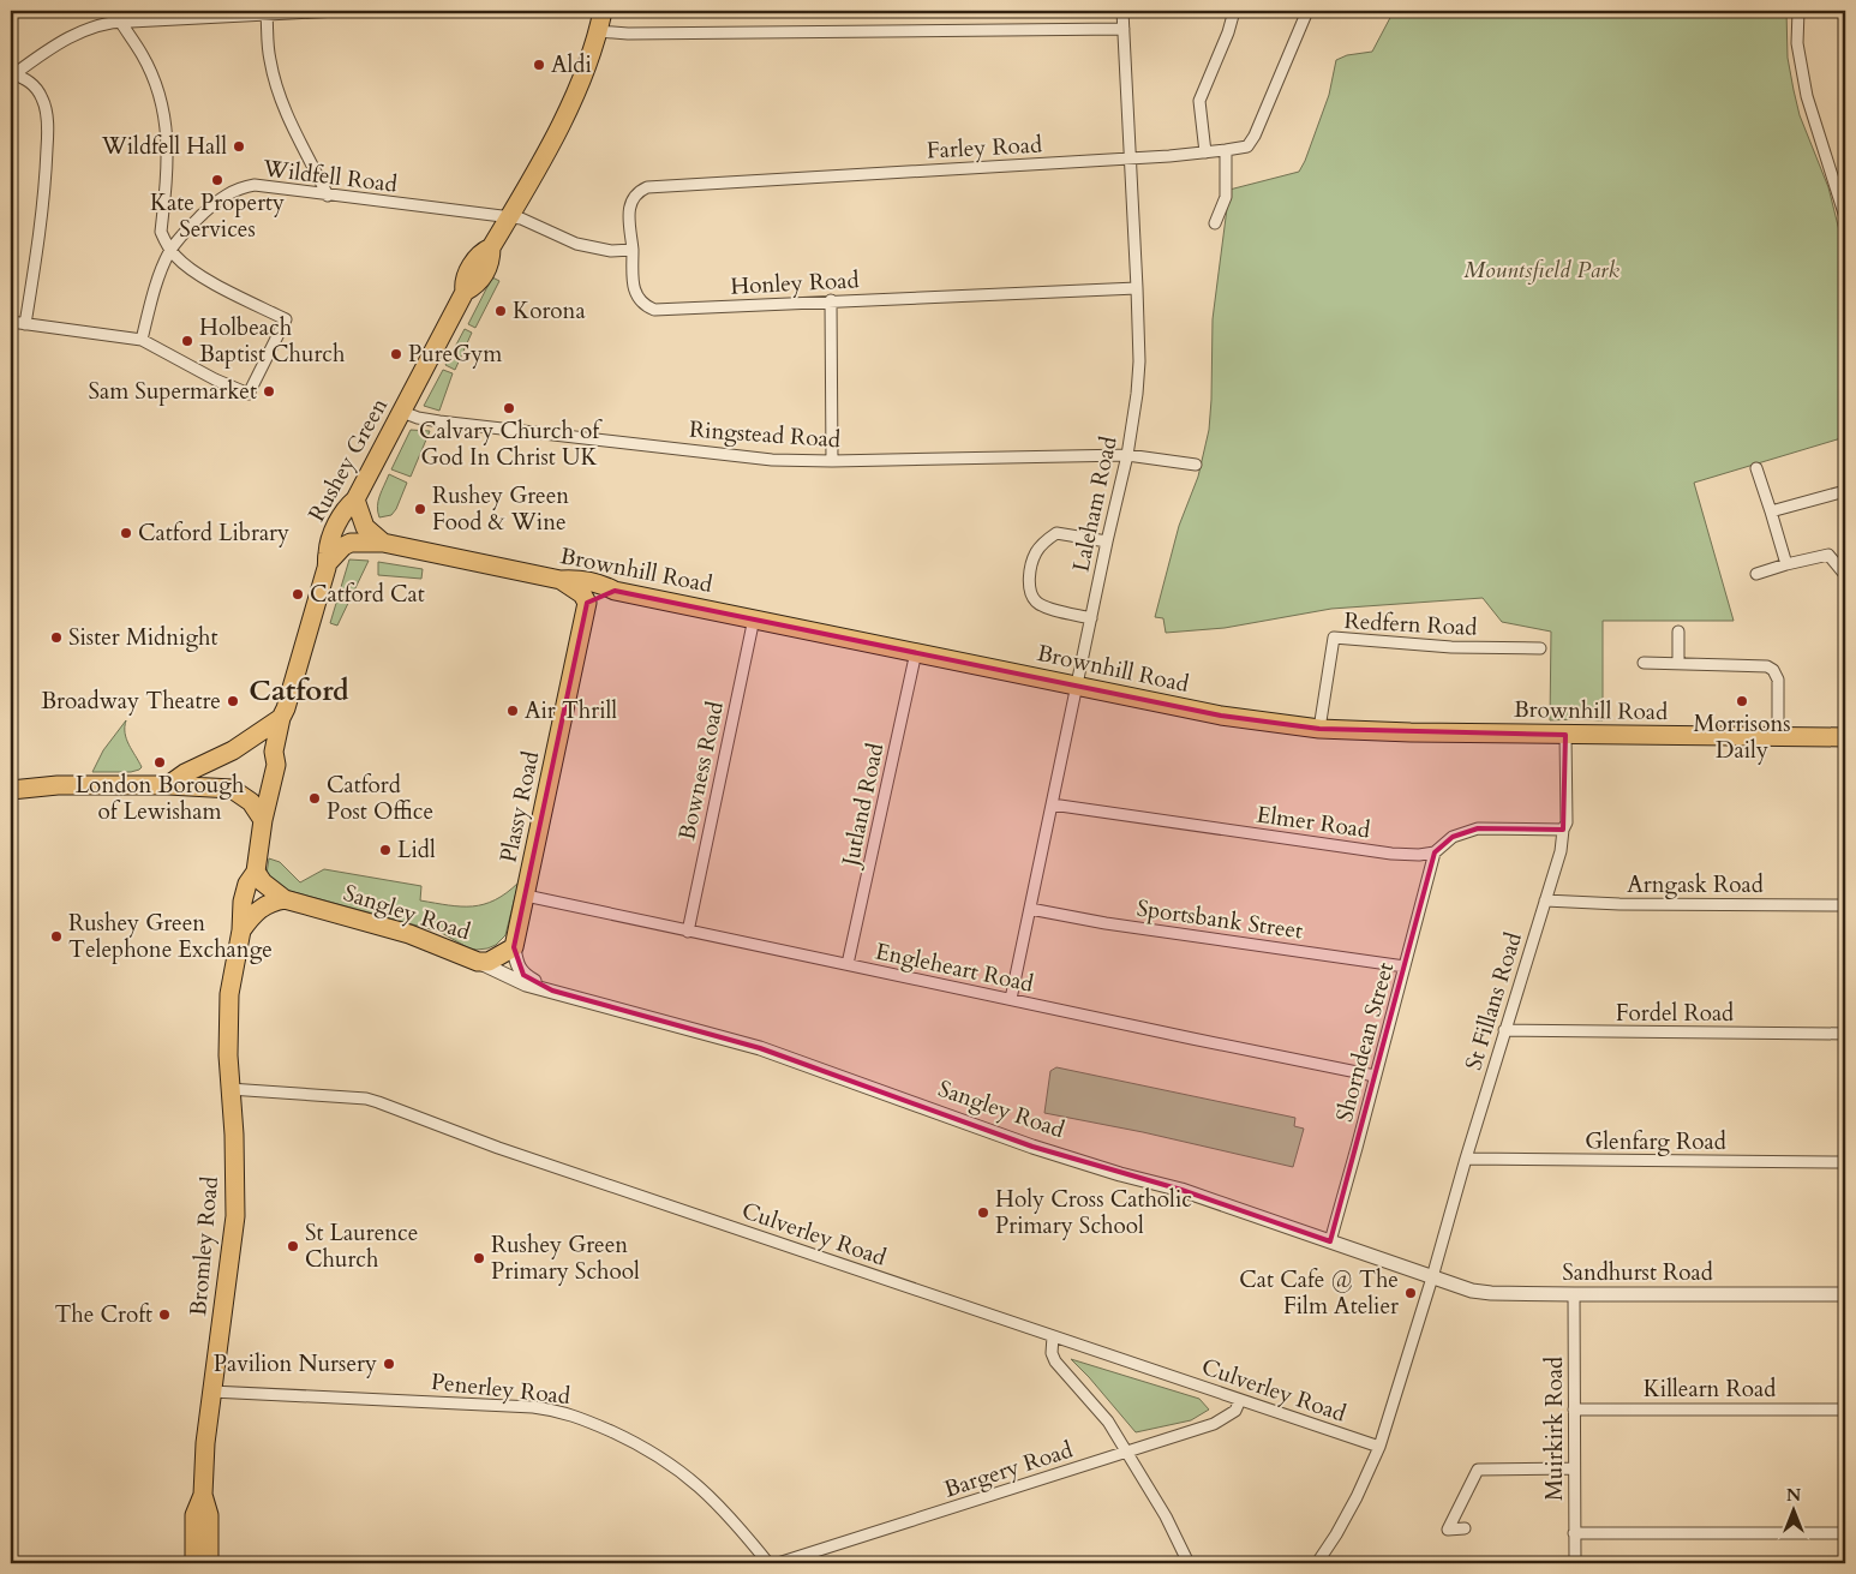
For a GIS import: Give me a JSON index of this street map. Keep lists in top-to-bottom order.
{
  "streets": {
    "highway": [
      "Rushey Green",
      "Brownhill Road",
      "Plassy Road",
      "Sangley Road",
      "Bromley Road"
    ],
    "street": [
      "Farley Road",
      "Wildfell Road",
      "Honley Road",
      "Ringstead Road",
      "Laleham Road",
      "Redfern Road",
      "Bowness Road",
      "Jutland Road",
      "Elmer Road",
      "Arngask Road",
      "Sportsbank Street",
      "Engleheart Road",
      "St Fillans Road",
      "Fordel Road",
      "Shorndean Street",
      "Glenfarg Road",
      "Culverley Road",
      "Sandhurst Road",
      "Penerley Road",
      "Killearn Road",
      "Muirkirk Road",
      "Bargery Road"
    ]
  },
  "crossings": [
    ["Farley Road", "Honley Road"],
    ["Farley Road", "Laleham Road"],
    ["Wildfell Road", "Rushey Green"],
    ["Honley Road", "Laleham Road"],
    ["Ringstead Road", "Rushey Green"],
    ["Ringstead Road", "Laleham Road"],
    ["Rushey Green", "Brownhill Road"],
    ["Rushey Green", "Sangley Road"],
    ["Rushey Green", "Bromley Road"],
    ["Laleham Road", "Brownhill Road"],
    ["Laleham Road", "Elmer Road"],
    ["Laleham Road", "Sportsbank Street"],
    ["Laleham Road", "Engleheart Road"],
    ["Brownhill Road", "Redfern Road"],
    ["Brownhill Road", "Bowness Road"],
    ["Brownhill Road", "Jutland Road"],
    ["Brownhill Road", "St Fillans Road"],
    ["Bowness Road", "Engleheart Road"],
    ["Jutland Road", "Engleheart Road"],
    ["Plassy Road", "Sangley Road"],
    ["Plassy Road", "Engleheart Road"],
    ["Elmer Road", "Shorndean Street"],
    ["Arngask Road", "St Fillans Road"],
    ["Sangley Road", "St Fillans Road"],
    ["Sangley Road", "Shorndean Street"],
    ["Sangley Road", "Bromley Road"],
    ["Sangley Road", "Sandhurst Road"],
    ["Sportsbank Street", "Shorndean Street"],
    ["Engleheart Road", "Shorndean Street"],
    ["St Fillans Road", "Fordel Road"],
    ["St Fillans Road", "Glenfarg Road"],
    ["St Fillans Road", "Culverley Road"],
    ["St Fillans Road", "Sandhurst Road"],
    ["Culverley Road", "Bromley Road"],
    ["Culverley Road", "Bargery Road"],
    ["Bromley Road", "Penerley Road"],
    ["Sandhurst Road", "Muirkirk Road"],
    ["Killearn Road", "Muirkirk Road"]
  ],
  "districts": ["Catford"],
  "parks": ["Mountsfield Park"],
  "places": [
    "Aldi",
    "Wildfell Hall",
    "Kate Property Services",
    "Korona",
    "Holbeach Baptist Church",
    "PureGym",
    "Sam Supermarket",
    "Calvary Church of God In Christ UK",
    "Rushey Green Food & Wine",
    "Catford Library",
    "Catford Cat",
    "Sister Midnight",
    "Broadway Theatre",
    "Morrisons Daily",
    "Air Thrill",
    "London Borough of Lewisham",
    "Catford Post Office",
    "Lidl",
    "Rushey Green Telephone Exchange",
    "Holy Cross Catholic Primary School",
    "St Laurence Church",
    "Rushey Green Primary School",
    "Cat Cafe @ The Film Atelier",
    "The Croft",
    "Pavilion Nursery"
  ],
  "north": "top"
}
